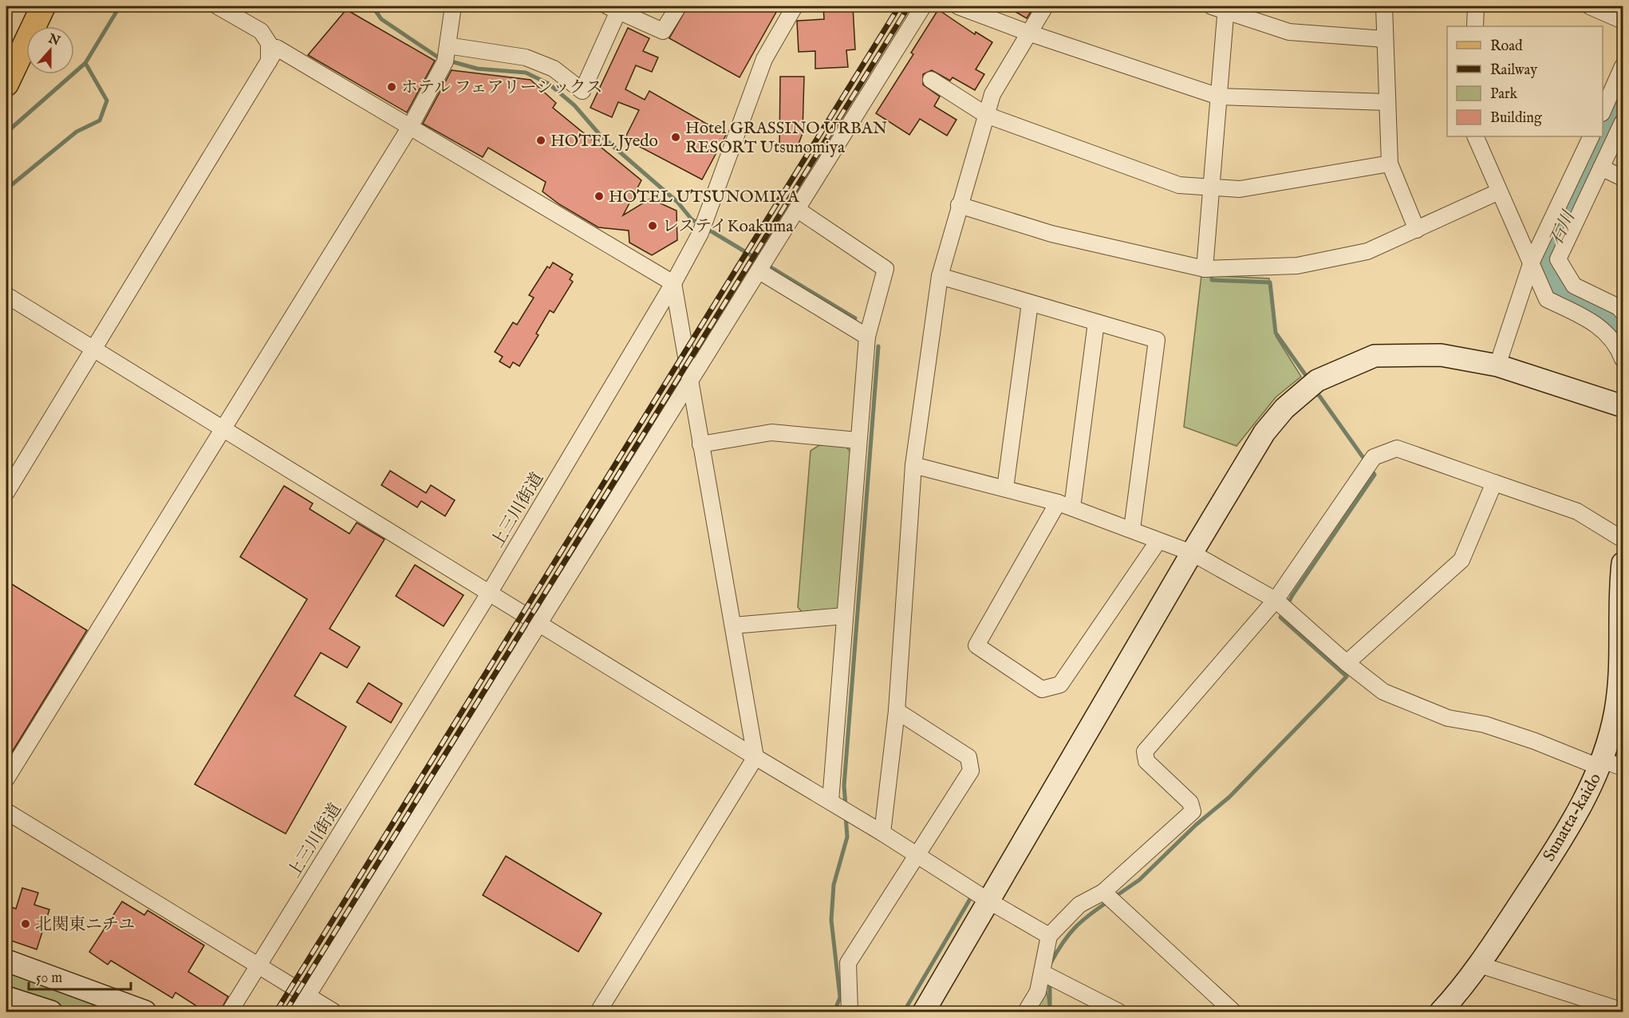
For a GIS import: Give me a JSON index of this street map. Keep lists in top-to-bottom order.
{
  "streets": {
    "street": ["上三川街道", "Sunatta-kaido"]
  },
  "water": ["石川"],
  "places": [
    "ホテル フェアリーシックス",
    "Hotel GRASSINO URBAN RESORT Utsunomiya",
    "HOTEL Jyedo",
    "HOTEL UTSUNOMIYA",
    "レステイKoakuma",
    "北関東ニチユ"
  ],
  "legend": [
    "Road",
    "Railway",
    "Park",
    "Building"
  ],
  "scale_bar": "50 m",
  "north": "top"
}
